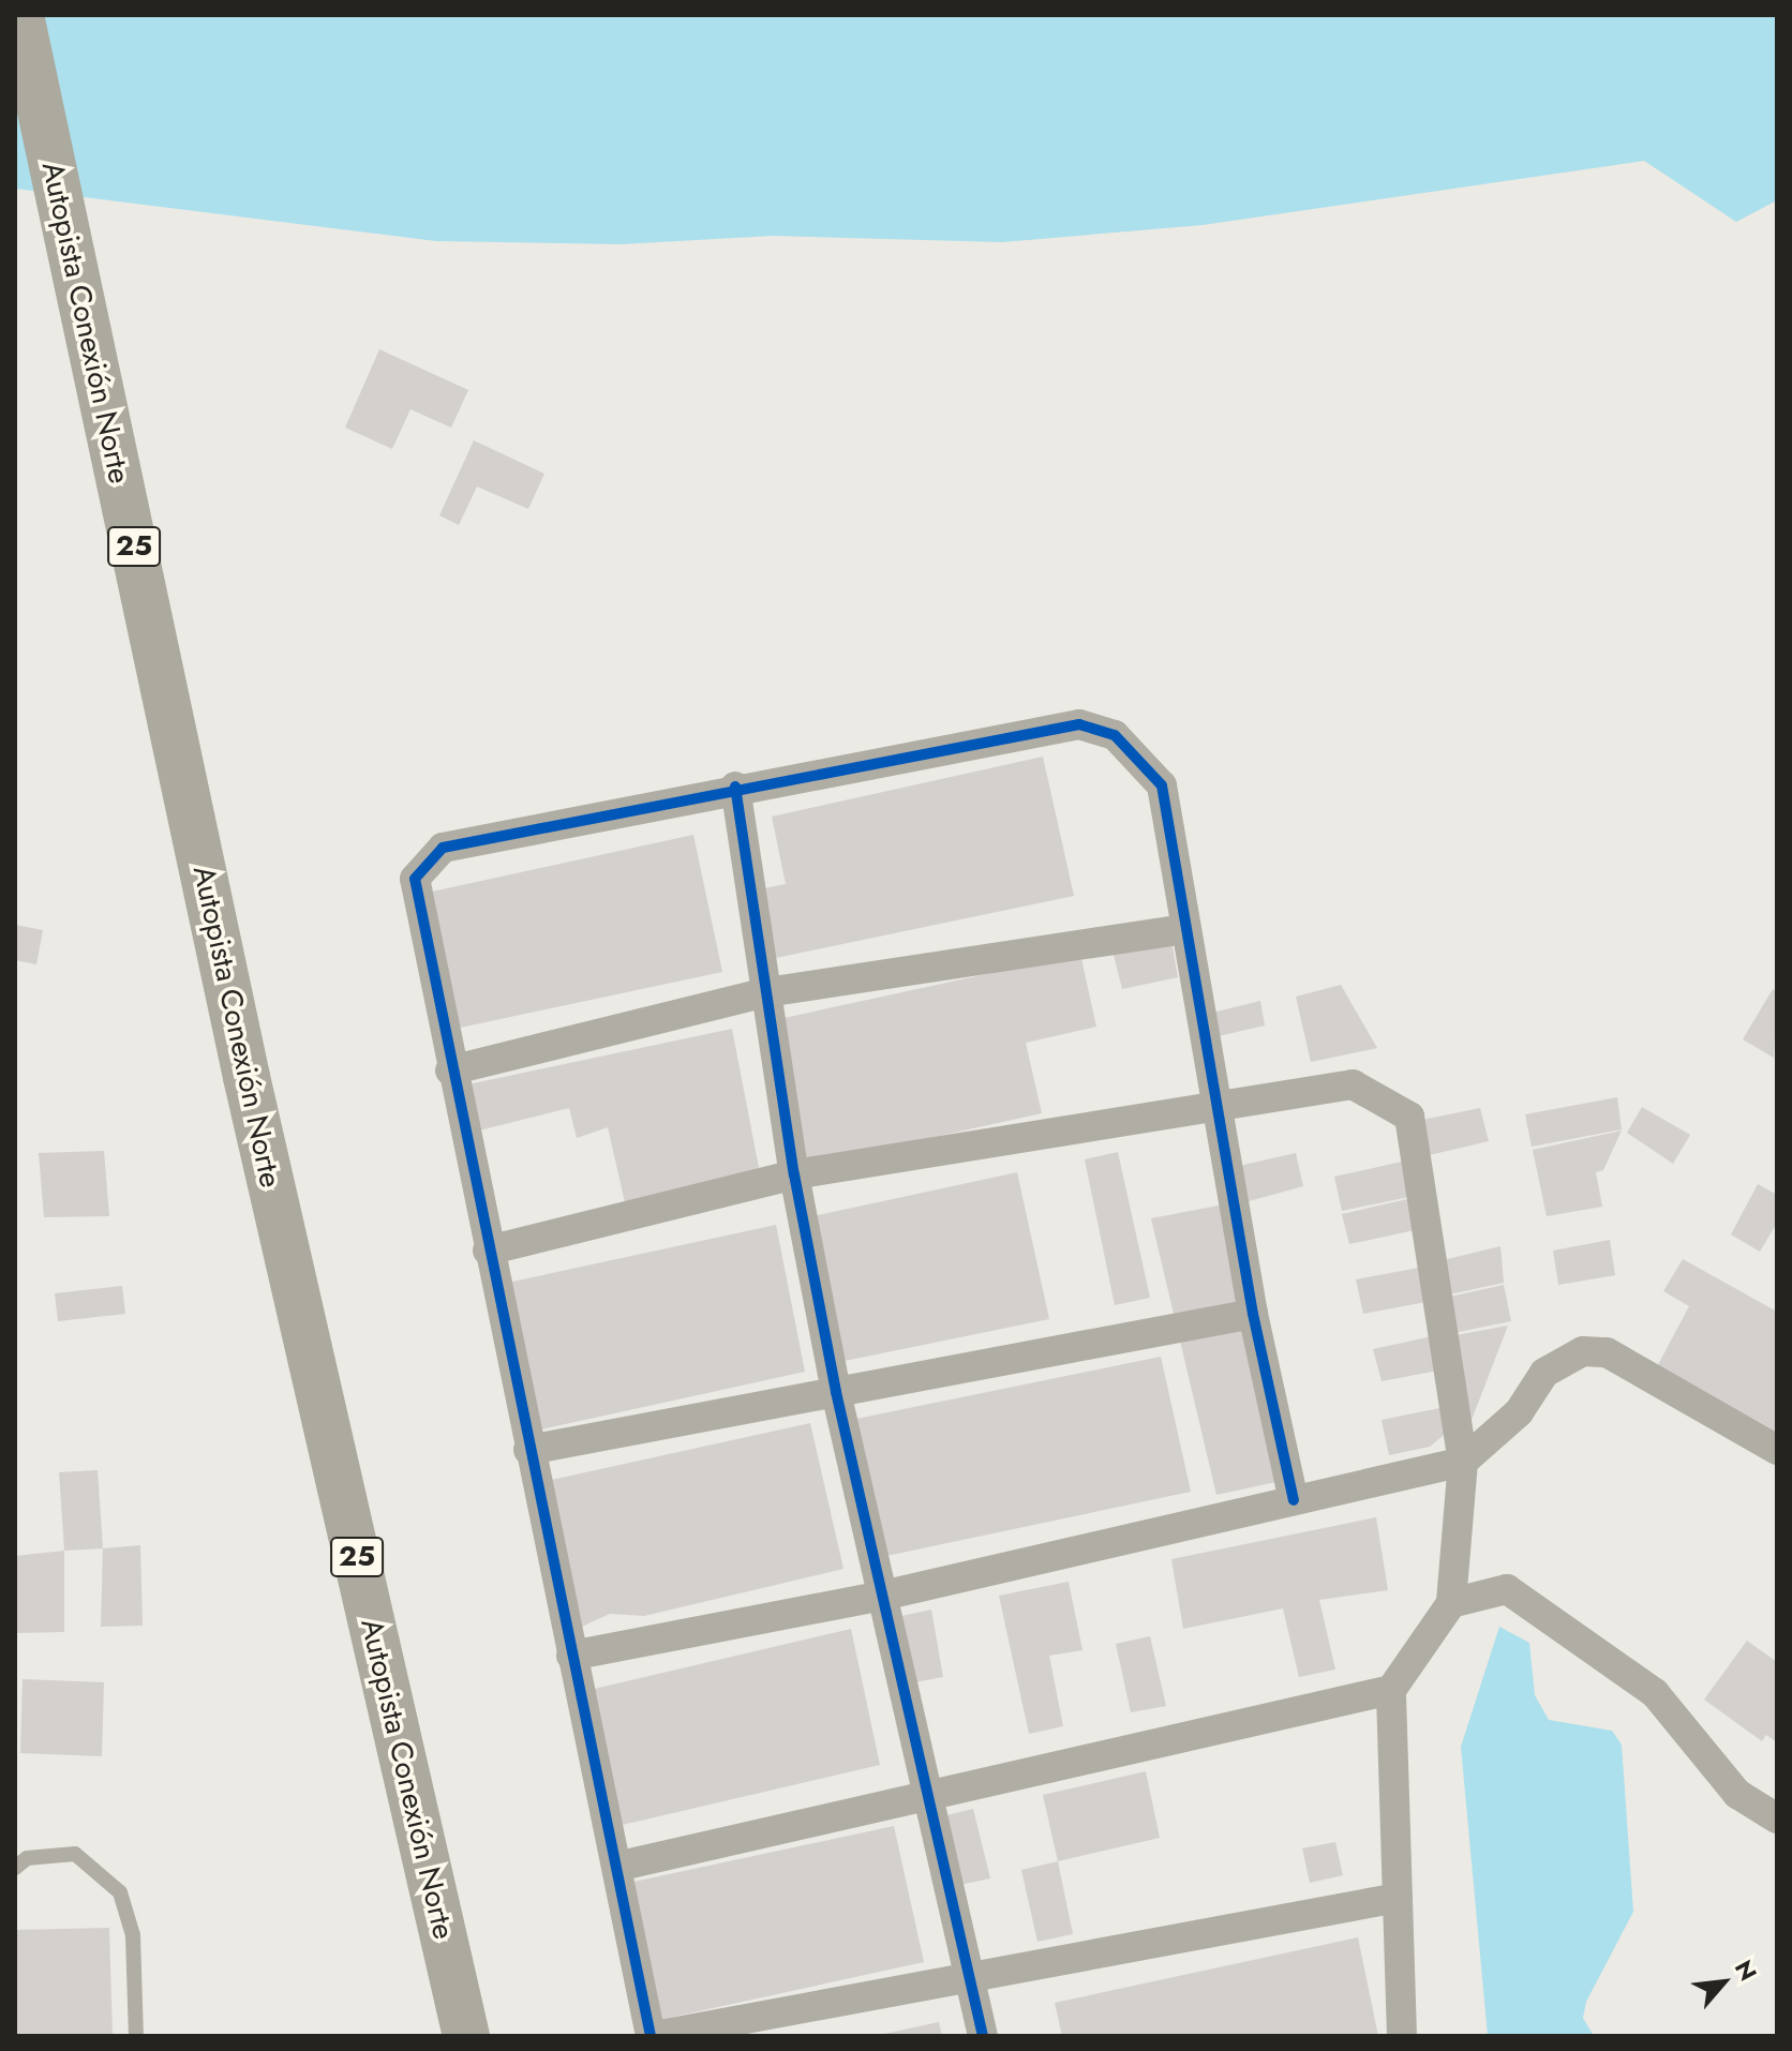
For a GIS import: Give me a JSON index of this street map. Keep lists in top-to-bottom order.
{
  "streets": {
    "highway": ["Autopista Conexión Norte", "25"]
  },
  "north": "top right"
}
